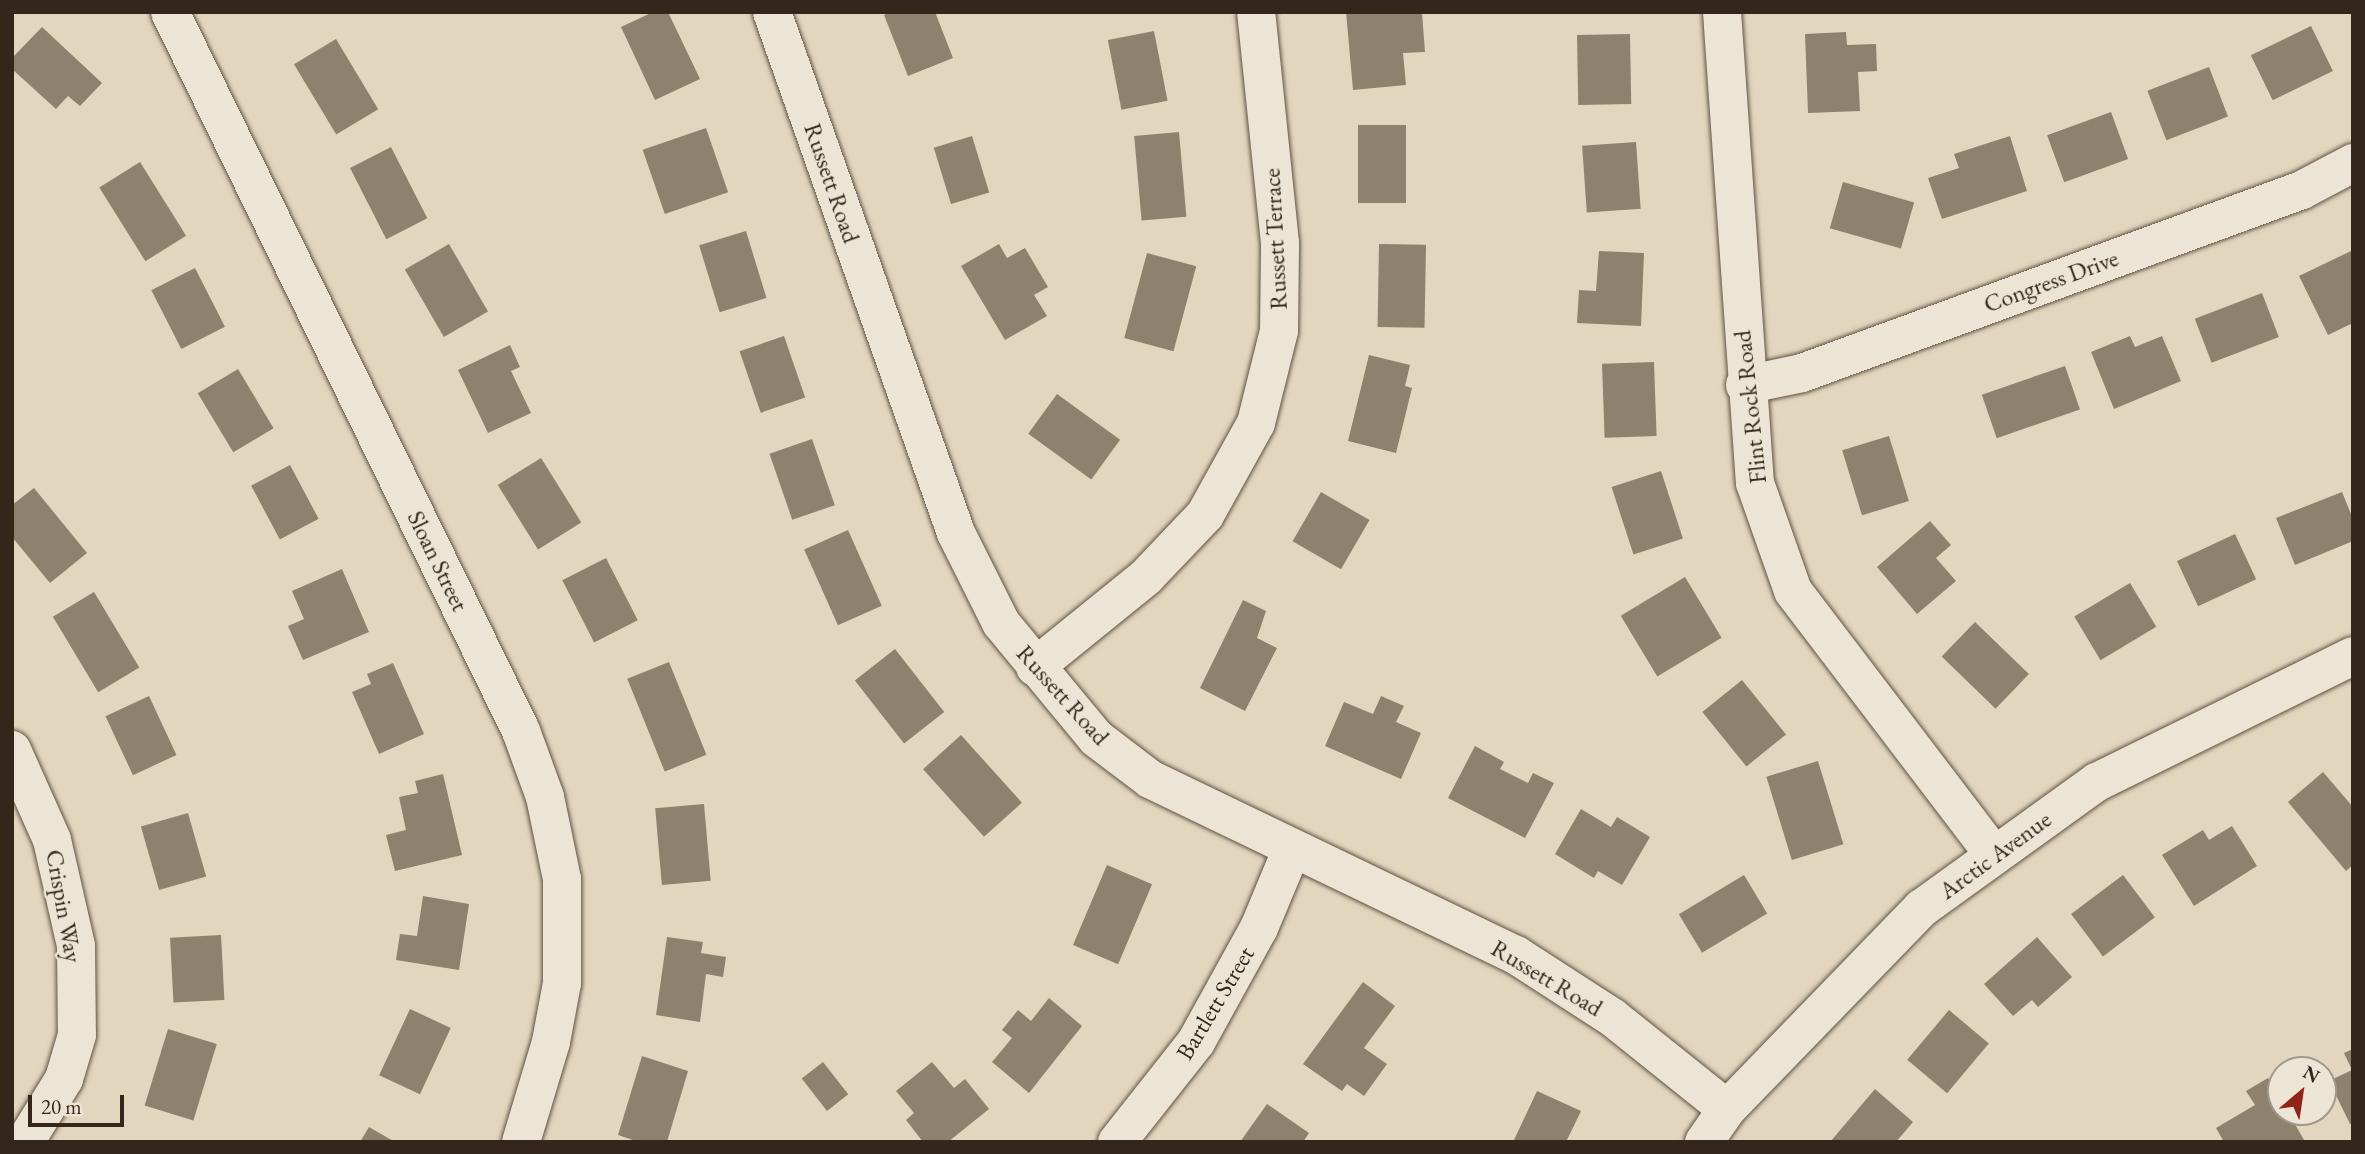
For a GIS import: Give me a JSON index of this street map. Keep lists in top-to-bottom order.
{
  "streets": {
    "street": [
      "Russett Road",
      "Russett Terrace",
      "Congress Drive",
      "Flint Rock Road",
      "Sloan Street",
      "Arctic Avenue",
      "Crispin Way",
      "Bartlett Street"
    ]
  },
  "crossings": [
    ["Russett Road", "Russett Terrace"],
    ["Russett Road", "Arctic Avenue"],
    ["Russett Road", "Bartlett Street"],
    ["Congress Drive", "Flint Rock Road"],
    ["Flint Rock Road", "Arctic Avenue"]
  ],
  "scale_bar": "20 m",
  "north": "top right"
}
